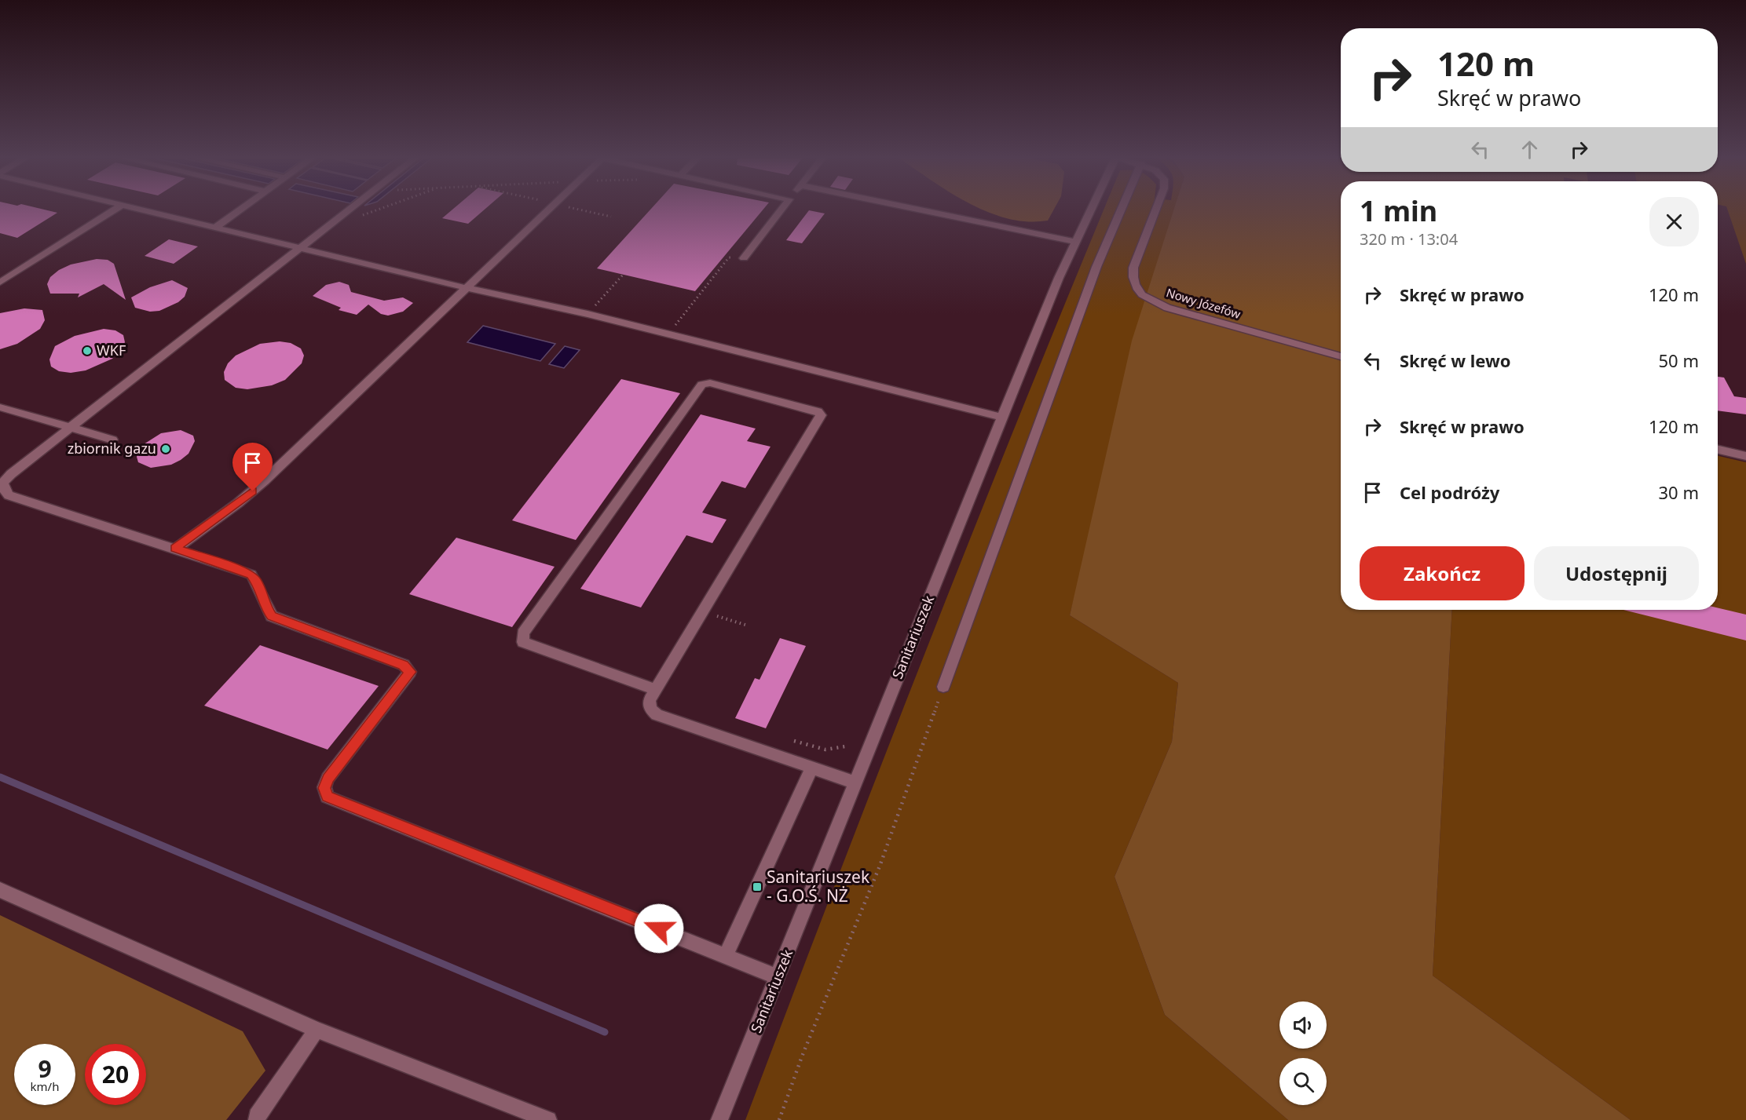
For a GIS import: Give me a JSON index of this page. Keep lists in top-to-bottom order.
{
  "streets": {
    "street": ["Nowy Józefów", "Sanitariuszek"]
  },
  "places": {
    "other": ["WKF", "zbiornik gazu"],
    "transit": ["Sanitariuszek - G.O.Ś. NŻ"]
  },
  "page": {
    "turn": ["120 m", "Skręć w prawo"],
    "heading": ["1 min", "320 m · 13:04"],
    "list": [
      {
        "name": "Skręć w prawo",
        "value": "120 m"
      },
      {
        "name": "Skręć w lewo",
        "value": "50 m"
      },
      {
        "name": "Skręć w prawo",
        "value": "120 m"
      },
      {
        "name": "Cel podróży",
        "value": "30 m"
      }
    ],
    "buttons": ["Zakończ", "Udostępnij"],
    "speed": "9 km/h",
    "limit": "20"
  }
}
